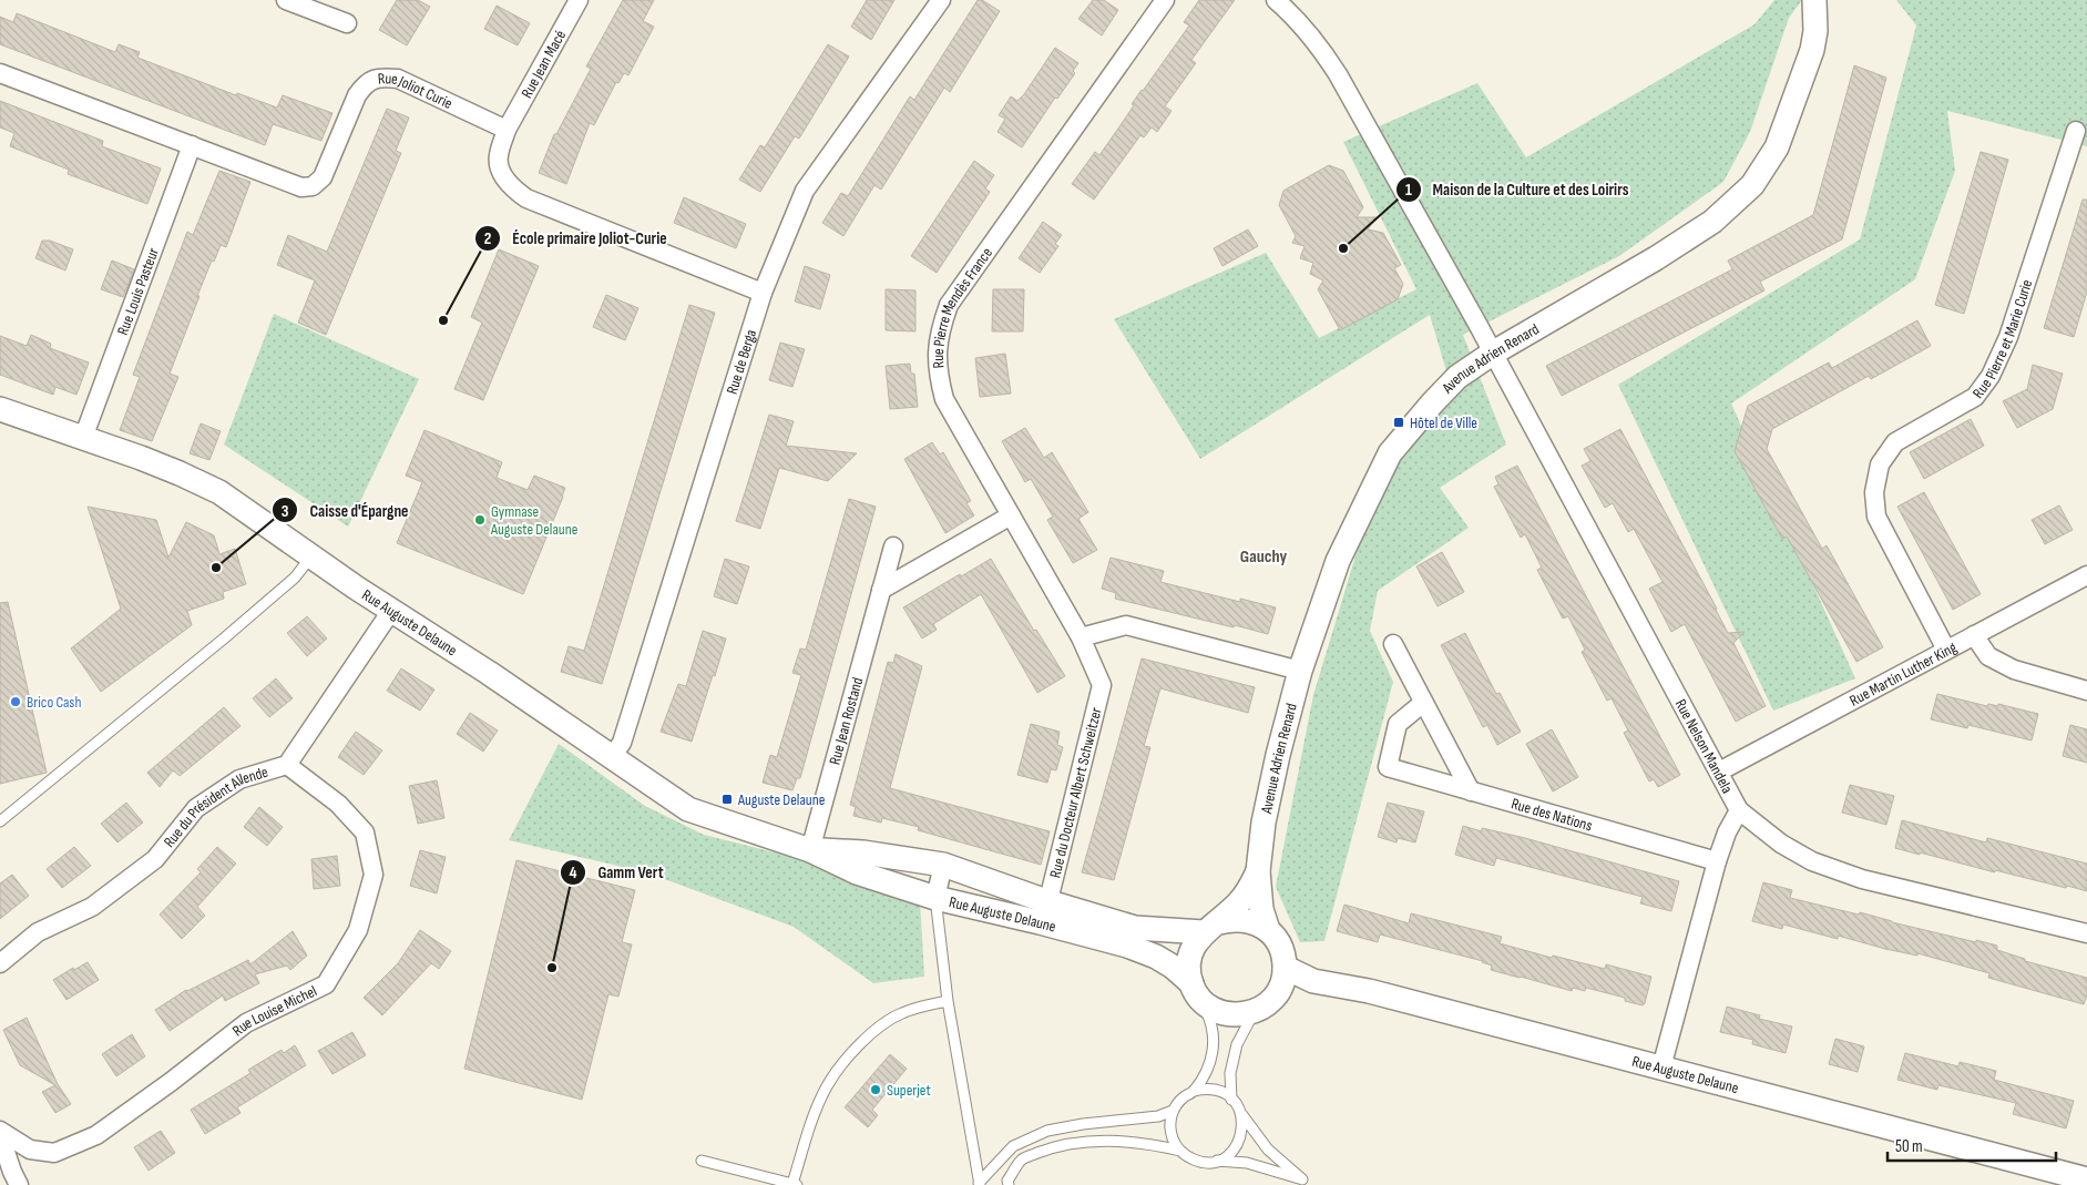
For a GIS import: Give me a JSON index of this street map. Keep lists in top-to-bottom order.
{
  "streets": {
    "street": [
      "Rue Jean Macé",
      "Rue Joliot Curie",
      "Rue Louis Pasteur",
      "Rue Pierre Mendès France",
      "Rue Pierre et Marie Curie",
      "Avenue Adrien Renard",
      "Rue de Berga",
      "Rue Auguste Delaune",
      "Rue Martin Luther King",
      "Rue Jean Rostand",
      "Rue Nelson Mandela",
      "Rue du Docteur Albert Schweitzer",
      "Rue du Président Allende",
      "Rue des Nations",
      "Rue Louise Michel"
    ]
  },
  "crossings": [
    ["Rue Jean Macé", "Rue Joliot Curie"],
    ["Rue Joliot Curie", "Rue Louis Pasteur"],
    ["Rue Louis Pasteur", "Rue Auguste Delaune"],
    ["Rue Pierre Mendès France", "Rue du Docteur Albert Schweitzer"],
    ["Rue Pierre et Marie Curie", "Rue Martin Luther King"],
    ["Avenue Adrien Renard", "Rue Auguste Delaune"],
    ["Avenue Adrien Renard", "Rue Nelson Mandela"],
    ["Rue de Berga", "Rue Auguste Delaune"],
    ["Rue Auguste Delaune", "Rue Jean Rostand"],
    ["Rue Auguste Delaune", "Rue du Docteur Albert Schweitzer"],
    ["Rue Auguste Delaune", "Rue du Président Allende"],
    ["Rue Martin Luther King", "Rue Nelson Mandela"],
    ["Rue du Président Allende", "Rue Louise Michel"]
  ],
  "districts": ["Gauchy"],
  "places": {
    "other": [
      "Maison de la Culture et des Loirirs",
      "École primaire Joliot-Curie",
      "Gymnase Auguste Delaune",
      "Caisse d'Épargne",
      "Brico Cash",
      "Gamm Vert",
      "Superjet"
    ],
    "transit": ["Hôtel de Ville", "Auguste Delaune"]
  },
  "scale_bar": "50 m"
}
